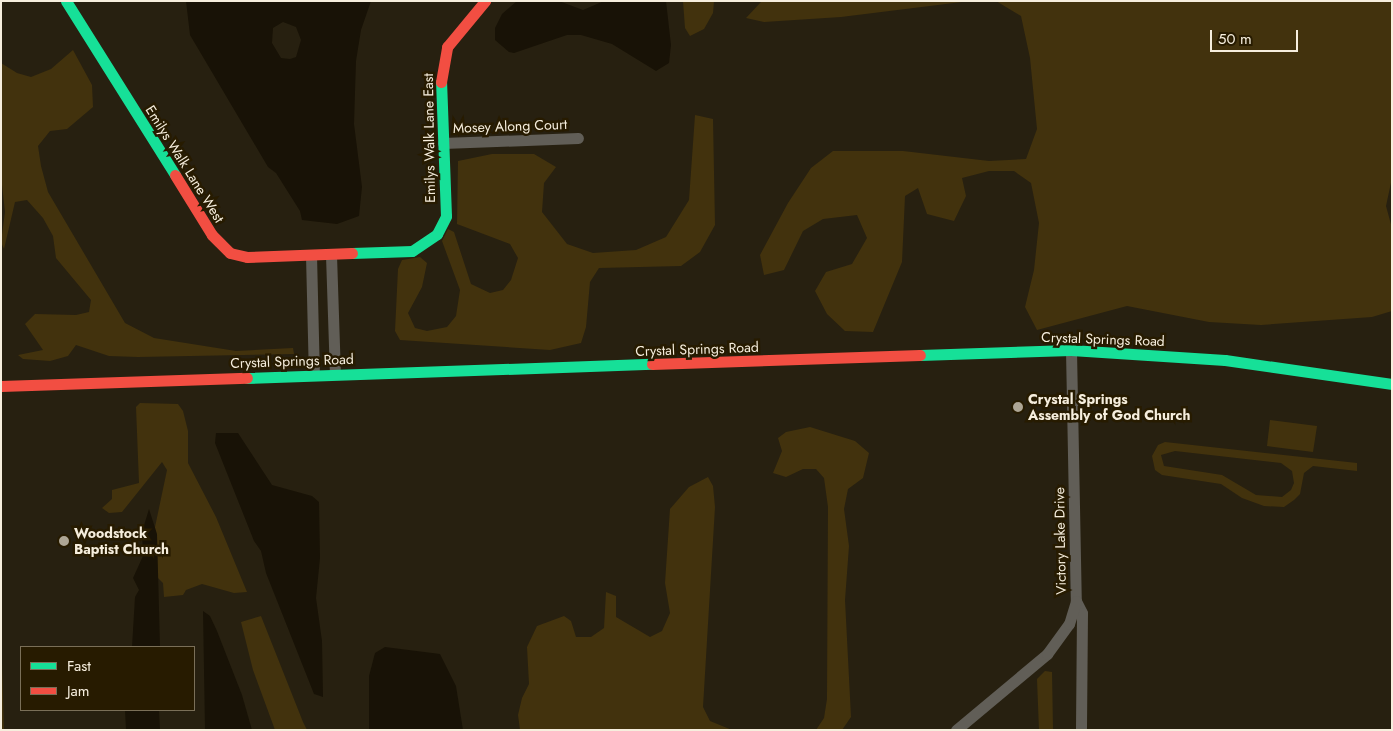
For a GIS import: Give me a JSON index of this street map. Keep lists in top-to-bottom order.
{
  "streets": {
    "street": [
      "Mosey Along Court",
      "Emilys Walk Lane East",
      "Emilys Walk Lane West",
      "Crystal Springs Road",
      "Victory Lake Drive"
    ]
  },
  "crossings": [
    ["Mosey Along Court", "Emilys Walk Lane East"],
    ["Emilys Walk Lane East", "Emilys Walk Lane West"],
    ["Crystal Springs Road", "Victory Lake Drive"]
  ],
  "places": ["Crystal Springs Assembly of God Church", "Woodstock Baptist Church"],
  "legend": ["Fast", "Jam"],
  "scale_bar": "50 m"
}
